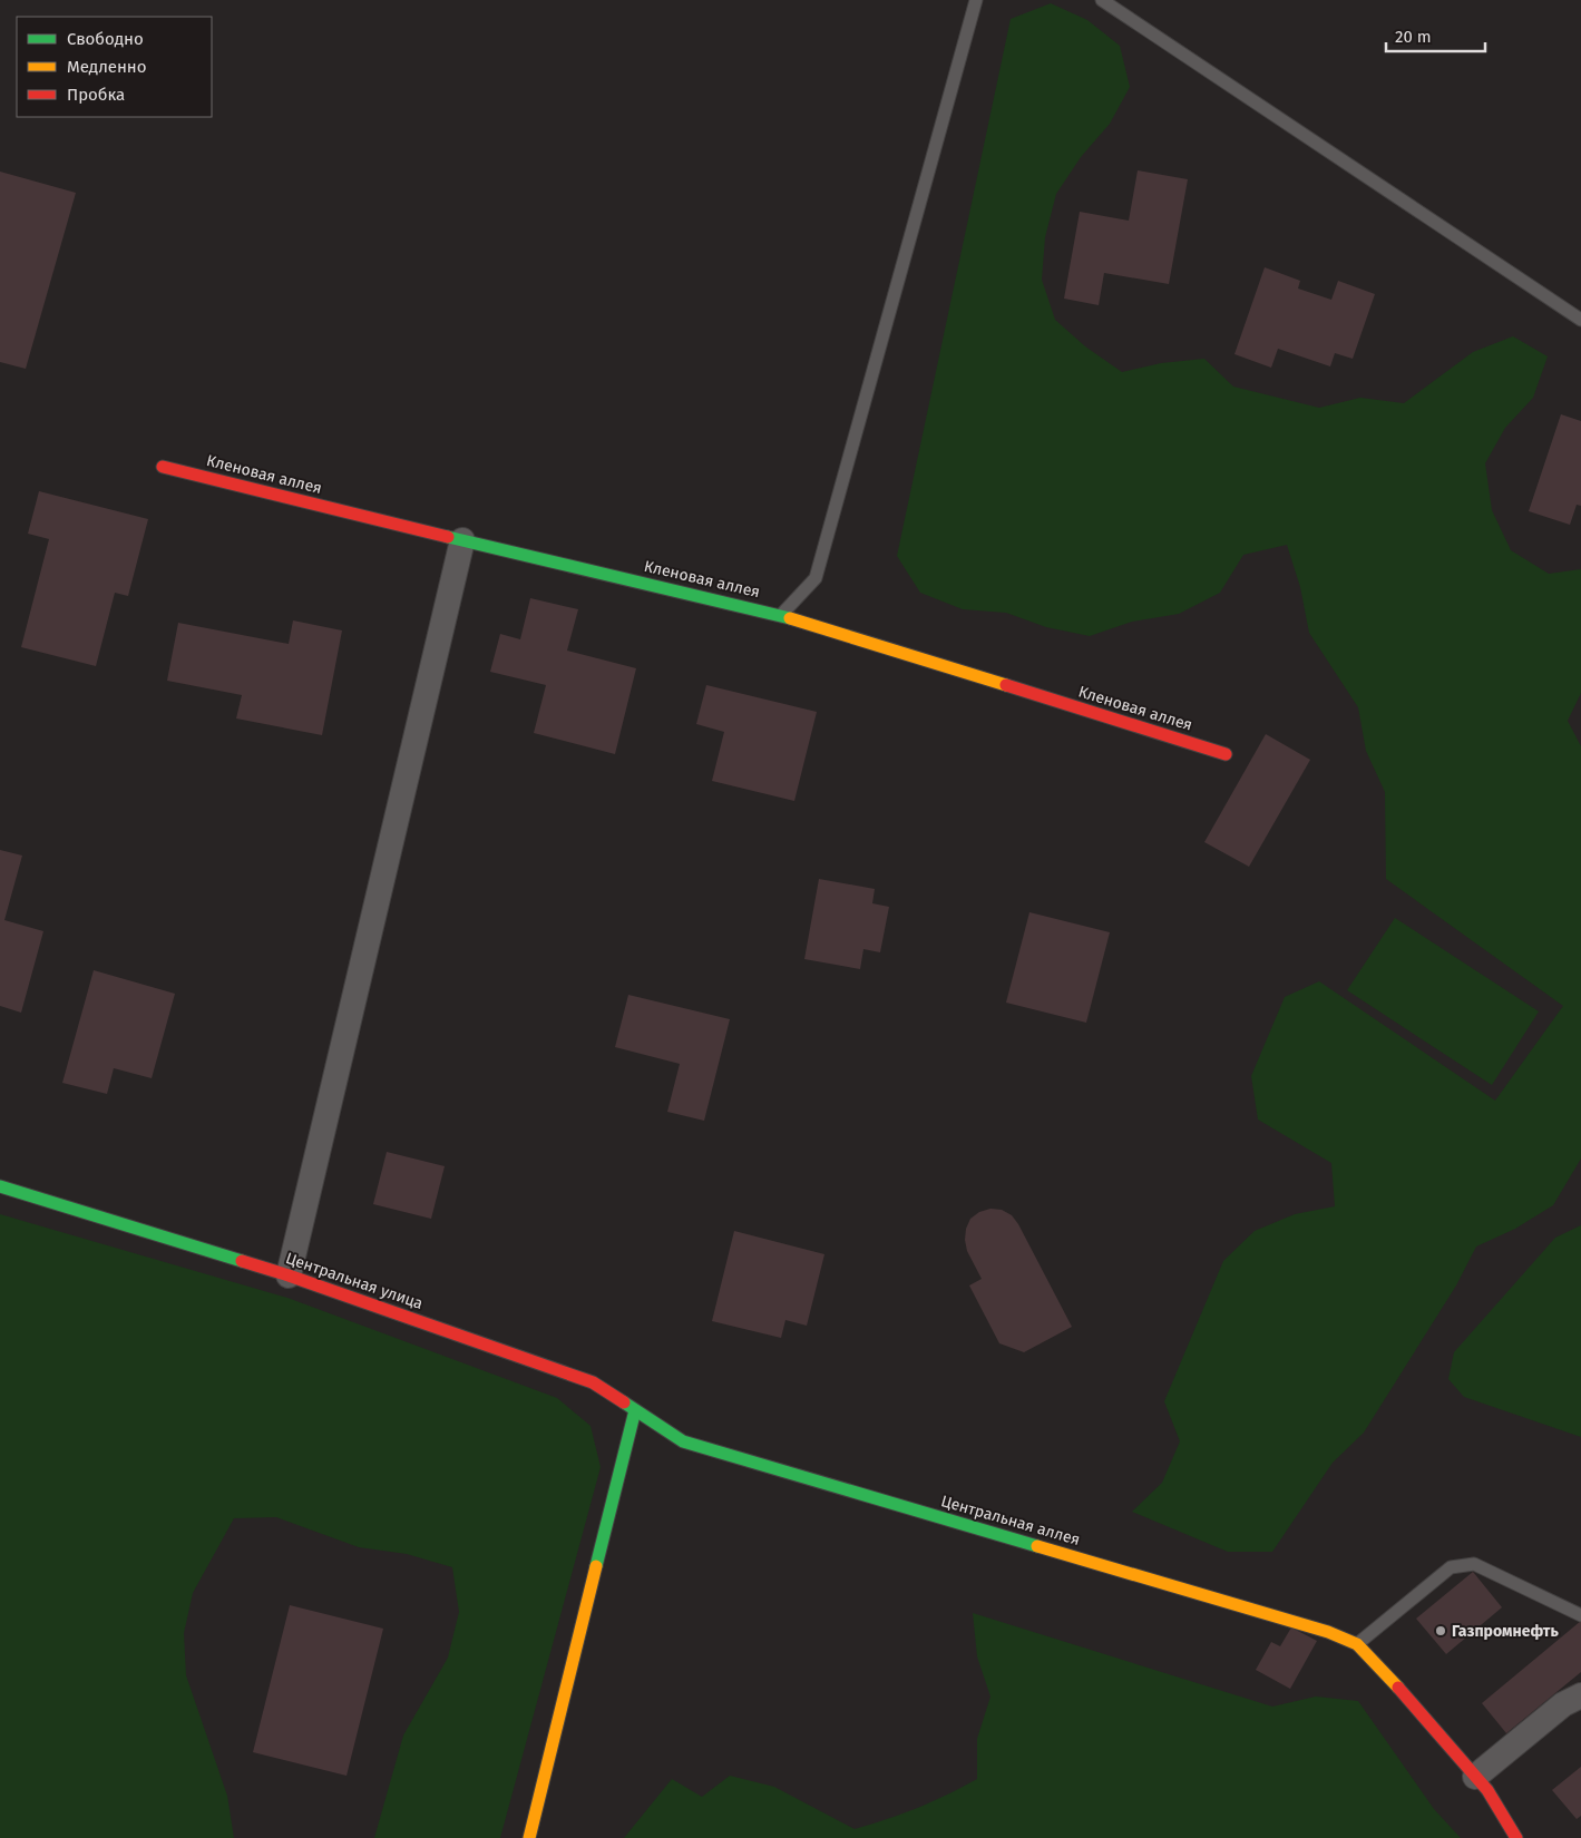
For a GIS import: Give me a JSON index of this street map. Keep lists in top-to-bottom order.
{
  "streets": {
    "street": ["Кленовая аллея", "Центральная улица", "Центральная аллея"]
  },
  "crossings": [
    ["Центральная улица", "Центральная аллея"]
  ],
  "places": ["Газпромнефть"],
  "legend": ["Свободно", "Медленно", "Пробка"],
  "scale_bar": "20 m"
}
